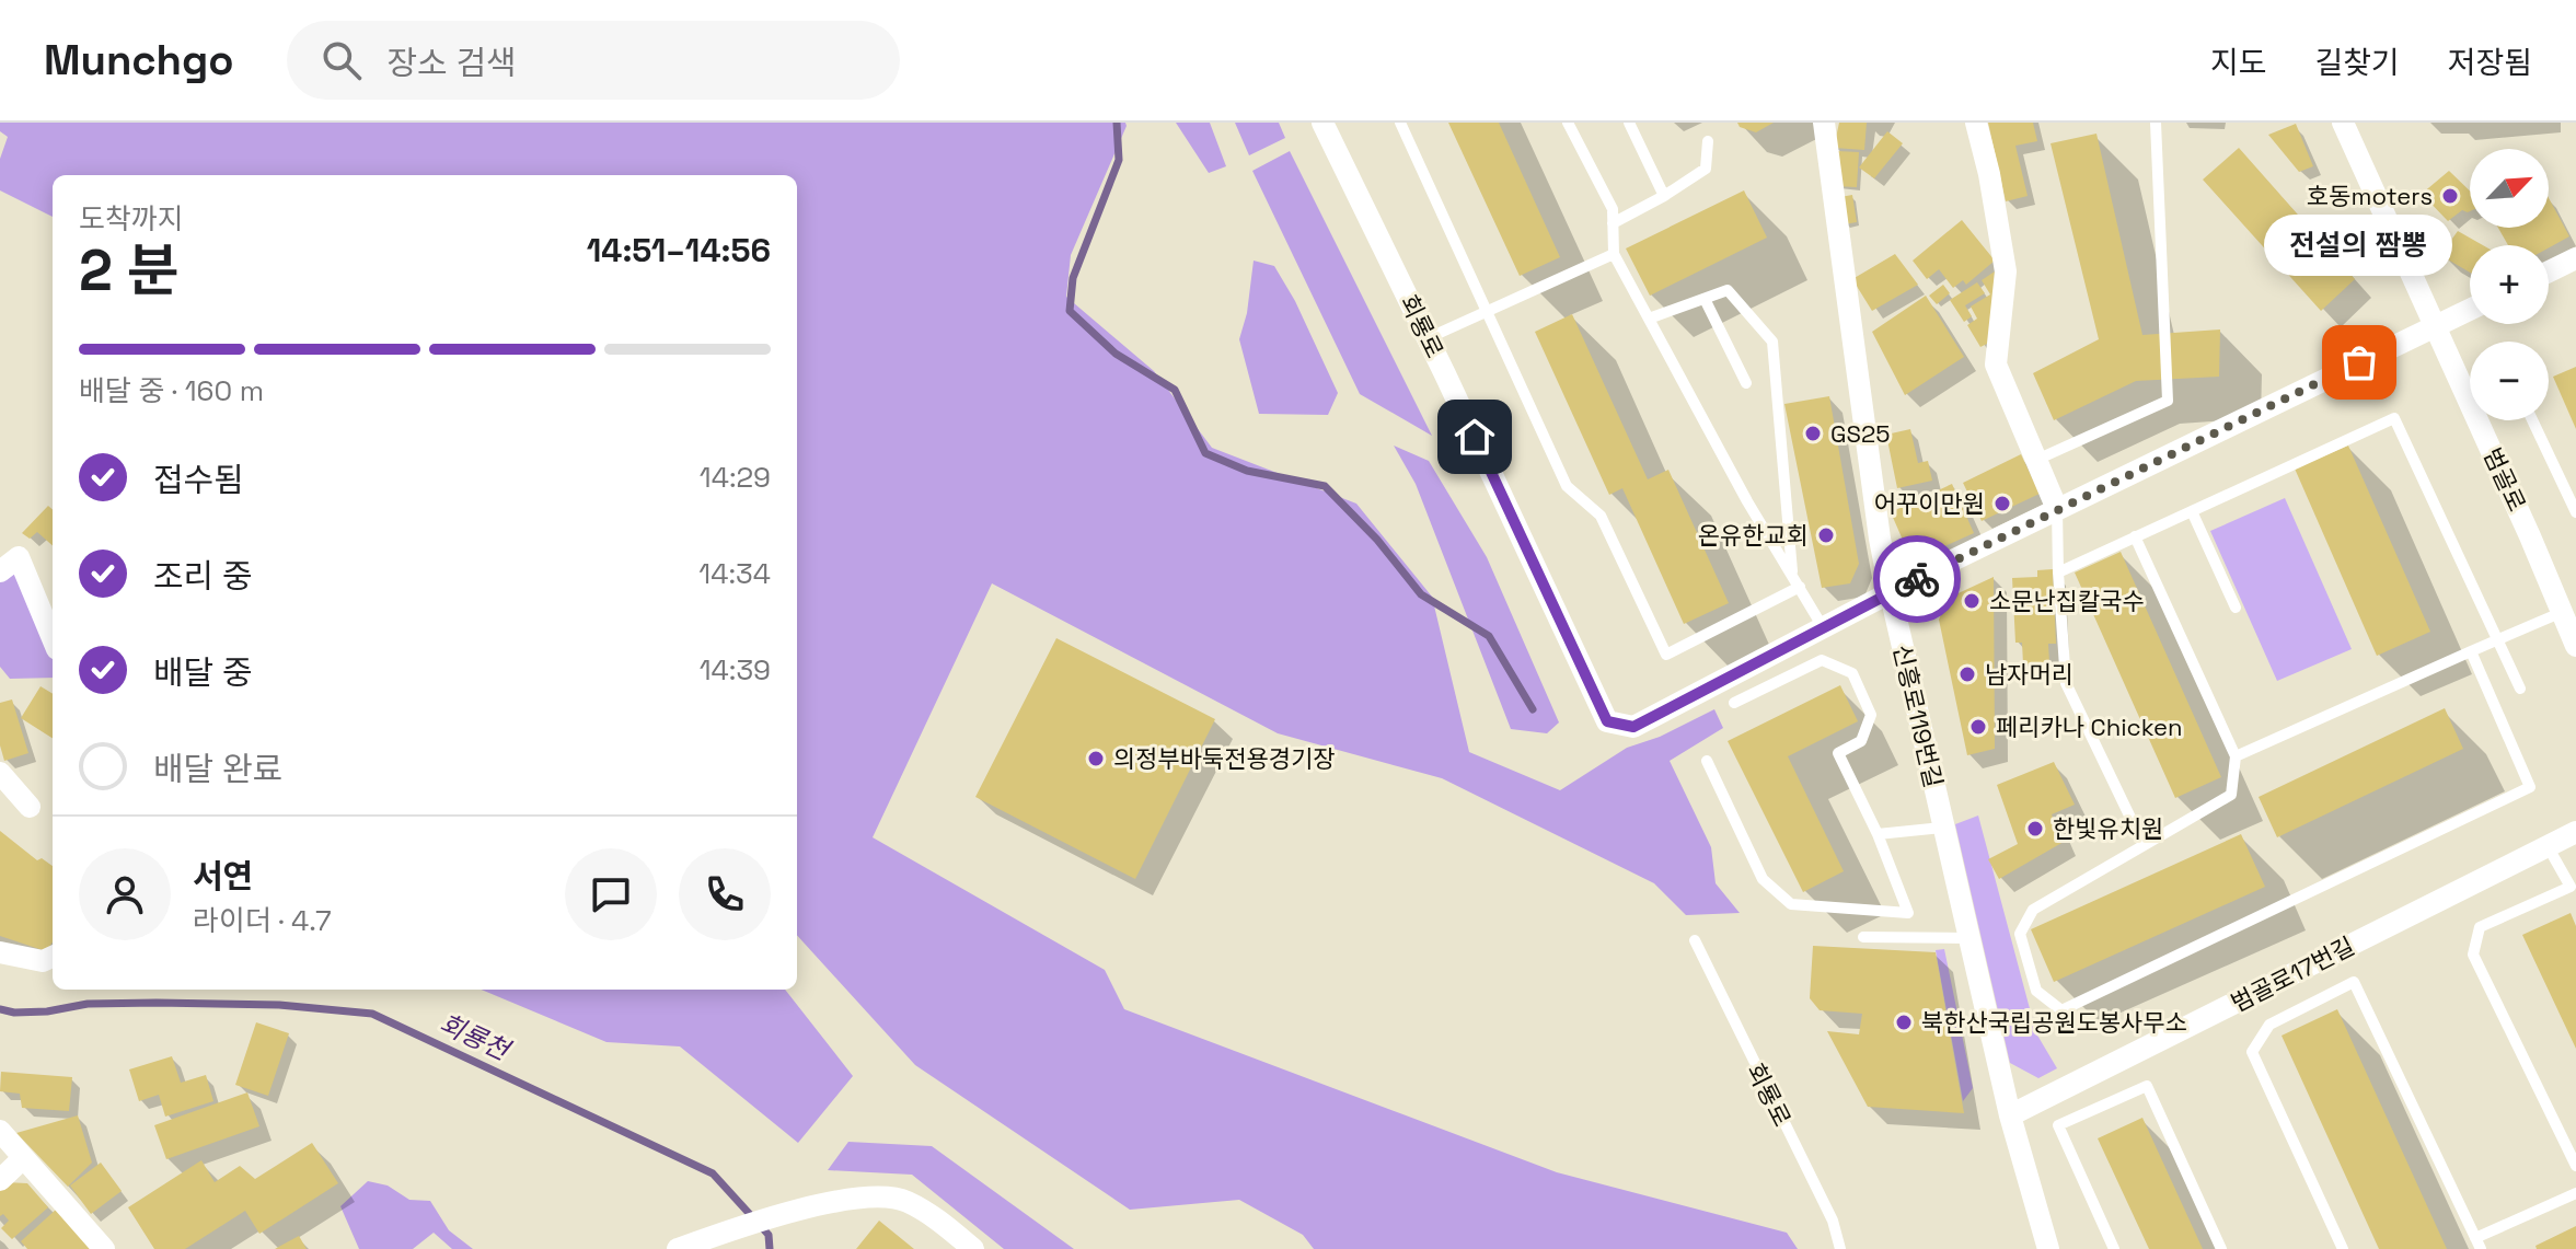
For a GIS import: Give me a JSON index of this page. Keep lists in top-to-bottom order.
{
  "streets": {
    "street": [
      "회룡로",
      "범골로",
      "신흥로119번길",
      "범골로17번길"
    ]
  },
  "crossings": [
    ["신흥로119번길", "범골로17번길"]
  ],
  "water": ["회룡천"],
  "places": [
    "호동moters",
    "전설의 짬뽕",
    "GS25",
    "어꾸이만원",
    "온유한교회",
    "소문난집칼국수",
    "남자머리",
    "페리카나 Chicken",
    "의정부바둑전용경기장",
    "한빛유치원",
    "북한산국립공원도봉사무소"
  ],
  "north": "top right",
  "page": {
    "header": "Munchgo",
    "search": "장소 검색",
    "nav": ["지도", "길찾기", "저장됨"],
    "map_buttons": ["+", "−"],
    "heading": ["2 분", "도착까지", "14:51–14:56"],
    "panel": ["서연", "라이더 · 4.7"],
    "bubble": "전설의 짬뽕",
    "bar": "배달 중 · 160 m",
    "list": [
      ["접수됨", "14:29"],
      ["조리 중", "14:34"],
      ["배달 중", "14:39"],
      "배달 완료"
    ]
  }
}
